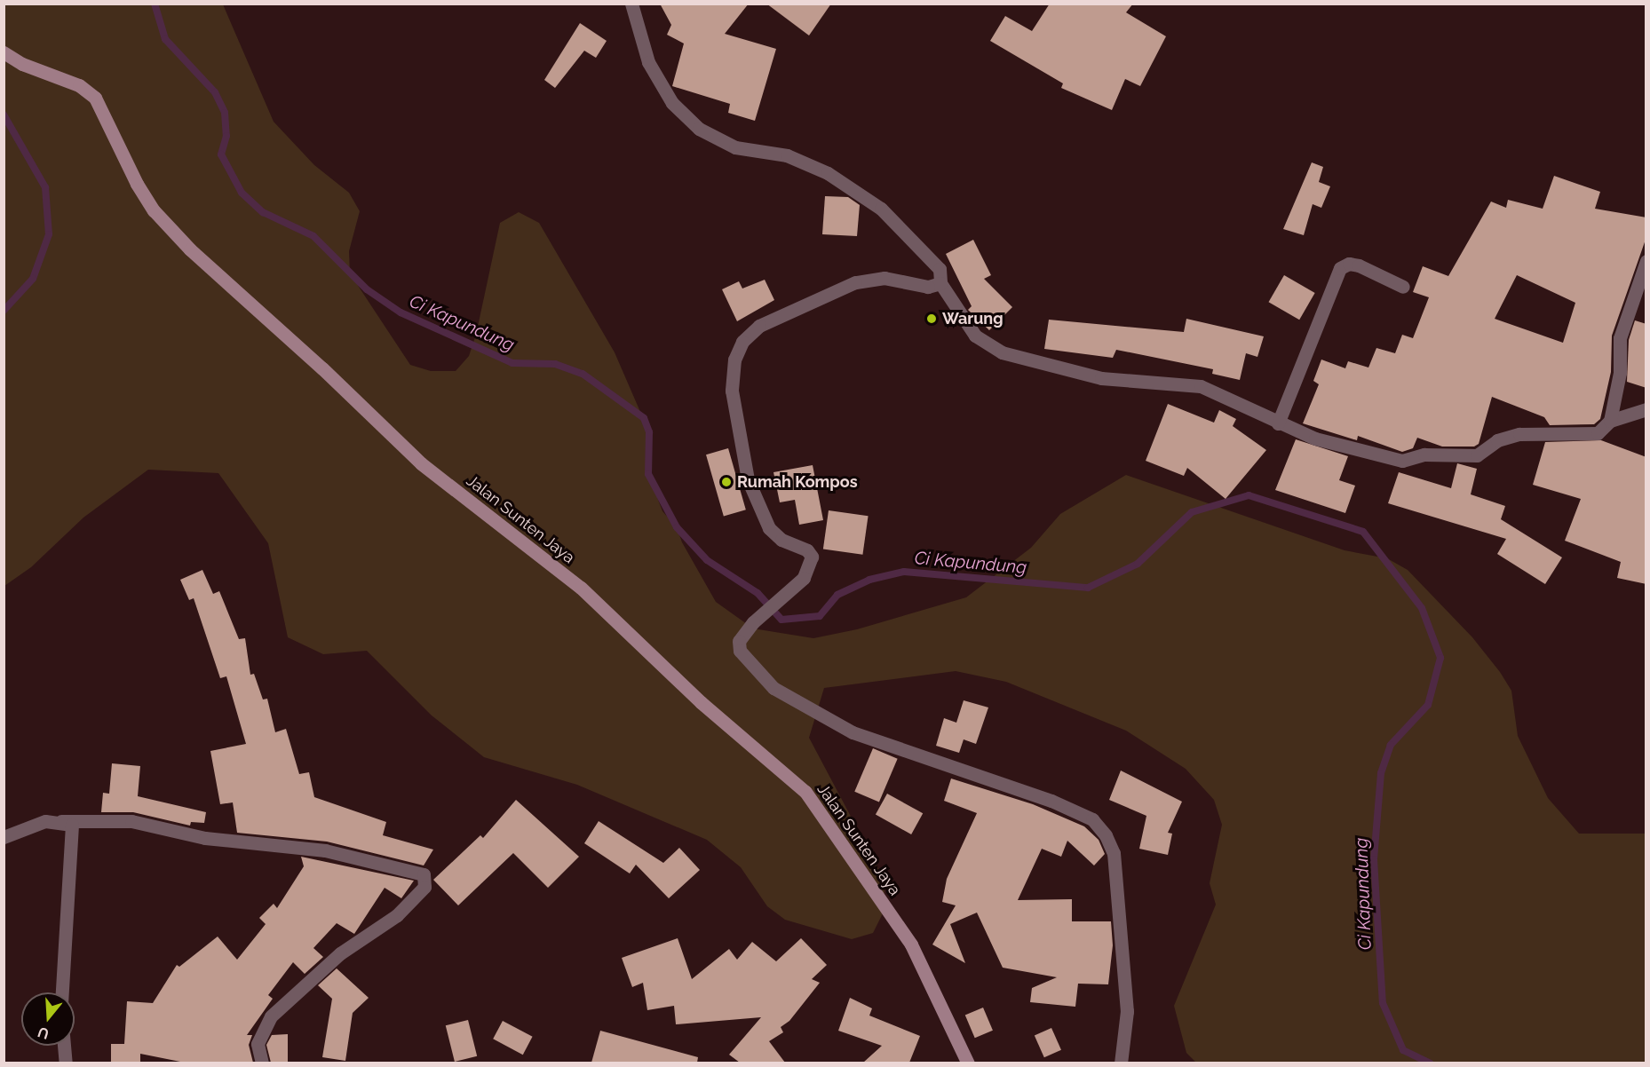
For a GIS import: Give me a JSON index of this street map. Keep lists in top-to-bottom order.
{
  "streets": {
    "main road": ["Jalan Sunten Jaya"]
  },
  "water": ["Ci Kapundung"],
  "places": ["Warung", "Rumah Kompos"],
  "north": "bottom"
}
